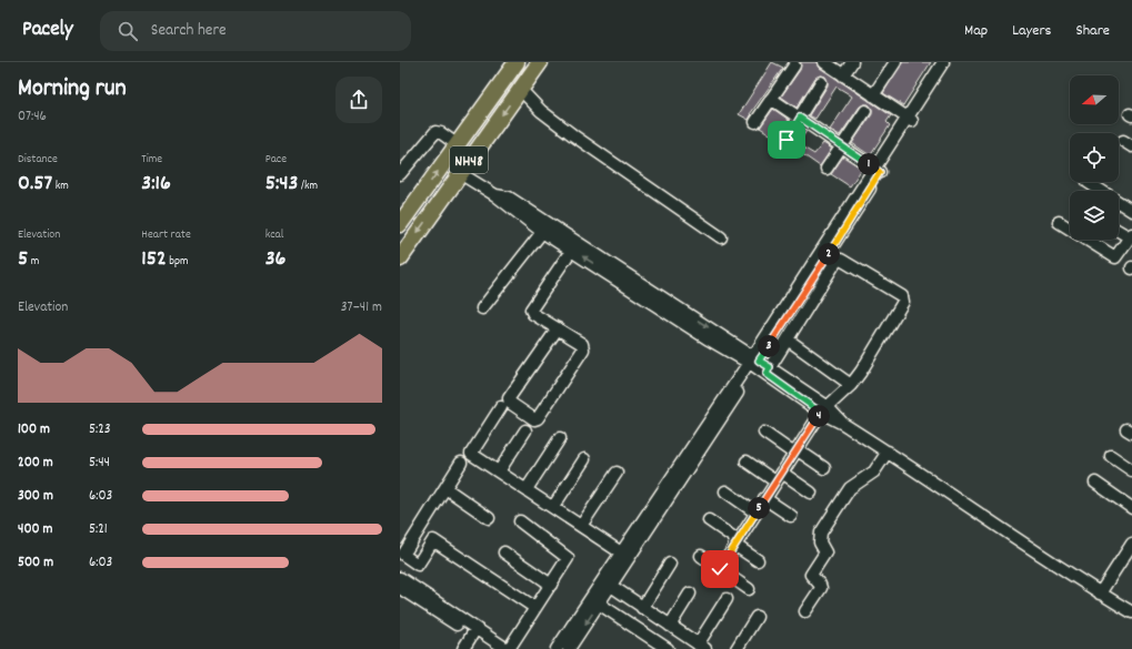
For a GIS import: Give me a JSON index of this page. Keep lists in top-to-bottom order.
{
  "streets": {
    "highway": ["NH48"]
  },
  "north": "left",
  "page": {
    "header": "Pacely",
    "search": "Search here",
    "nav": ["Map", "Layers", "Share"],
    "heading": ["Morning run", "07:46"],
    "stats": [
      ["Distance", "0.57 km"],
      ["Time", "3:16"],
      ["Pace", "5:43 /km"],
      ["Elevation", "5 m"],
      ["Heart rate", "152 bpm"],
      ["kcal", "36"]
    ],
    "pins": [
      "1",
      "2",
      "3",
      "4",
      "5"
    ],
    "chart": ["Elevation", "37–41 m"],
    "list": [
      {
        "name": "100 m",
        "note": "5:23"
      },
      {
        "name": "200 m",
        "note": "5:44"
      },
      {
        "name": "300 m",
        "note": "6:03"
      },
      {
        "name": "400 m",
        "note": "5:21"
      },
      {
        "name": "500 m",
        "note": "6:03"
      }
    ]
  }
}
